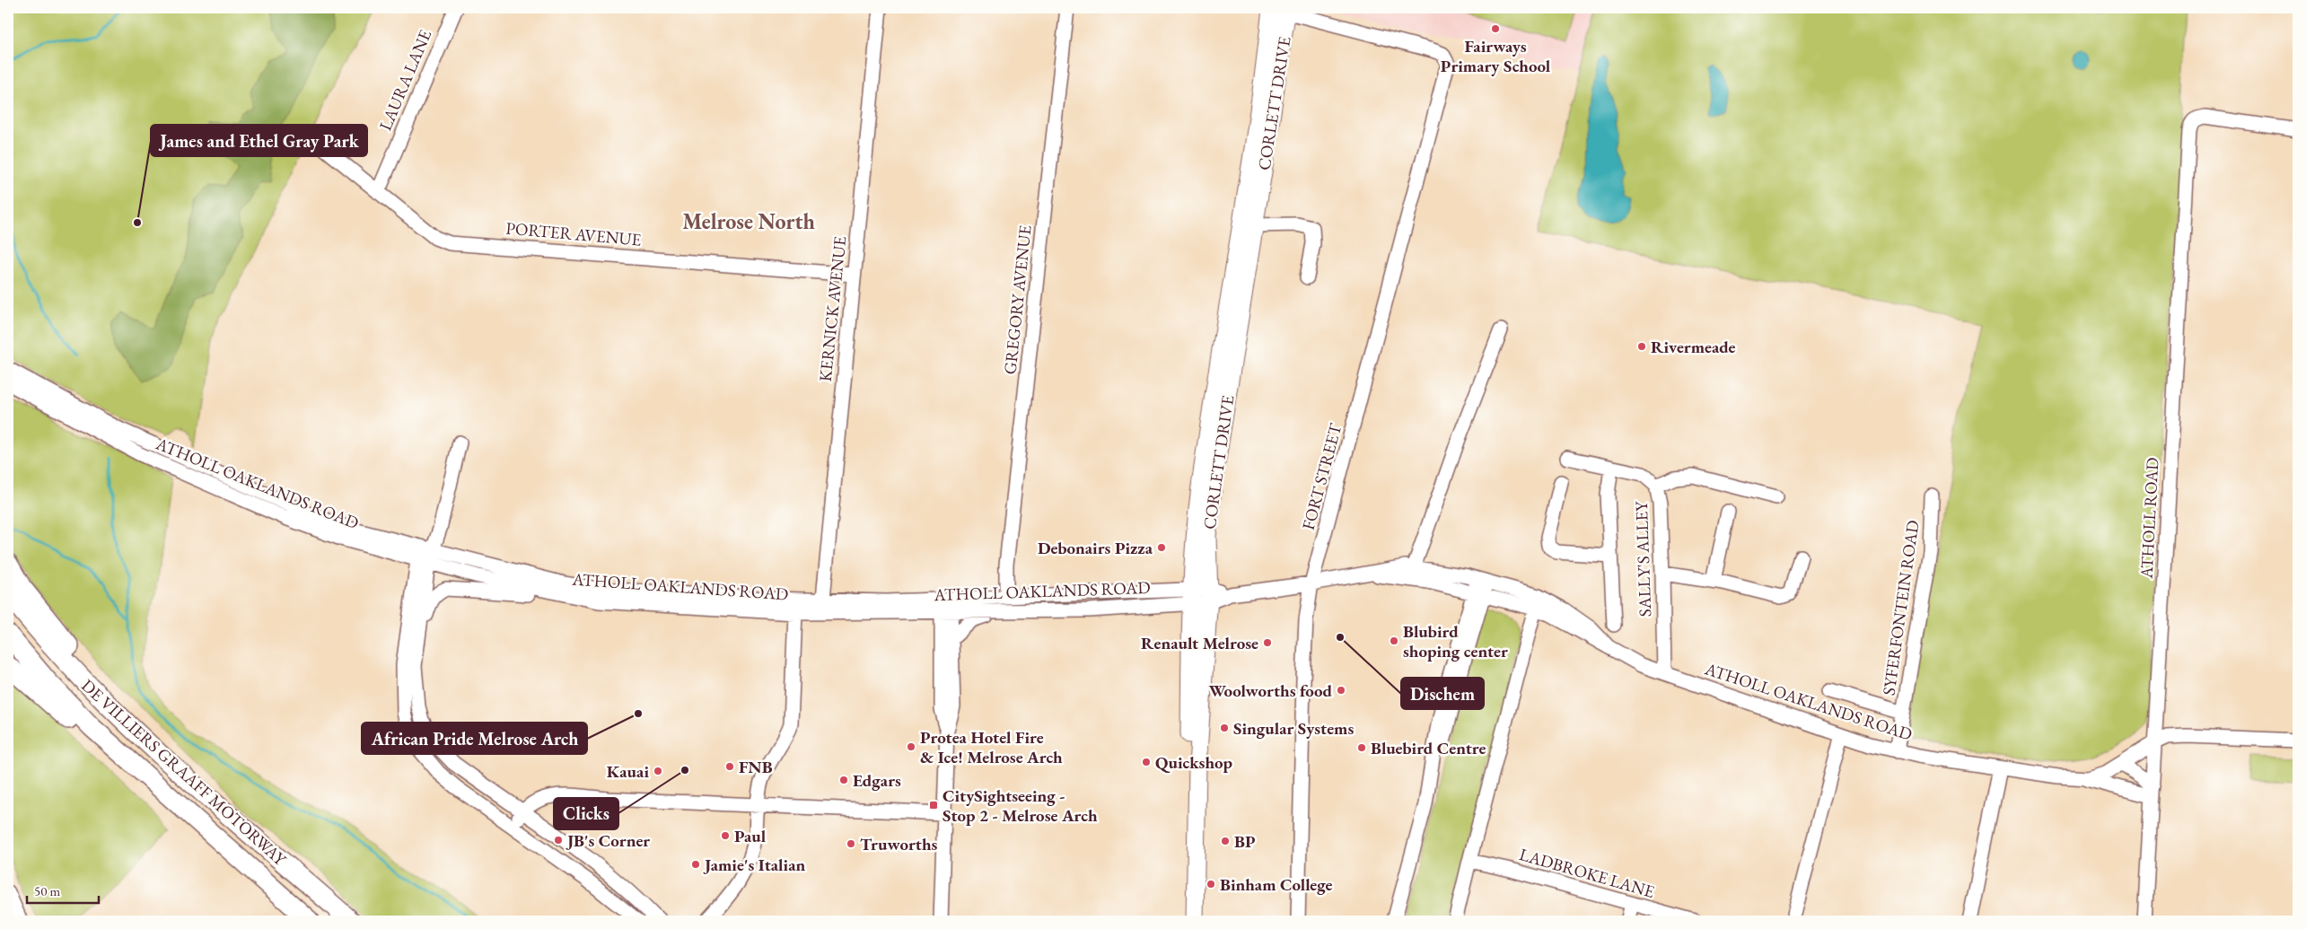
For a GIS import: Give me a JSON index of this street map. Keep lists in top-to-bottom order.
{
  "streets": {
    "highway": ["DE VILLIERS GRAAFF MOTORWAY"],
    "main road": ["CORLETT DRIVE"],
    "street": [
      "LAURA LANE",
      "PORTER AVENUE",
      "GREGORY AVENUE",
      "KERNICK AVENUE",
      "FORT STREET",
      "ATHOLL OAKLANDS ROAD",
      "ATHOLL ROAD",
      "SALLY'S ALLEY",
      "SYFERFONTEIN ROAD",
      "LADBROKE LANE"
    ]
  },
  "crossings": [
    ["LAURA LANE", "PORTER AVENUE"],
    ["CORLETT DRIVE", "FORT STREET"],
    ["CORLETT DRIVE", "ATHOLL OAKLANDS ROAD"],
    ["PORTER AVENUE", "KERNICK AVENUE"],
    ["GREGORY AVENUE", "ATHOLL OAKLANDS ROAD"],
    ["KERNICK AVENUE", "ATHOLL OAKLANDS ROAD"],
    ["FORT STREET", "ATHOLL OAKLANDS ROAD"],
    ["ATHOLL OAKLANDS ROAD", "ATHOLL ROAD"],
    ["ATHOLL OAKLANDS ROAD", "SALLY'S ALLEY"],
    ["ATHOLL OAKLANDS ROAD", "SYFERFONTEIN ROAD"]
  ],
  "districts": ["Melrose North"],
  "places": {
    "other": [
      "Fairways Primary School",
      "James and Ethel Gray Park",
      "Rivermeade",
      "Debonairs Pizza",
      "Dischem",
      "Blubird shoping center",
      "Renault Melrose",
      "Woolworths food",
      "African Pride Melrose Arch",
      "Singular Systems",
      "Protea Hotel Fire & Ice! Melrose Arch",
      "Bluebird Centre",
      "Quickshop",
      "FNB",
      "Clicks",
      "Kauai",
      "Edgars",
      "Paul",
      "JB's Corner",
      "BP",
      "Truworths",
      "Jamie's Italian",
      "Binham College"
    ],
    "transit": ["CitySightseeing - Stop 2 - Melrose Arch"]
  },
  "scale_bar": "50 m"
}
